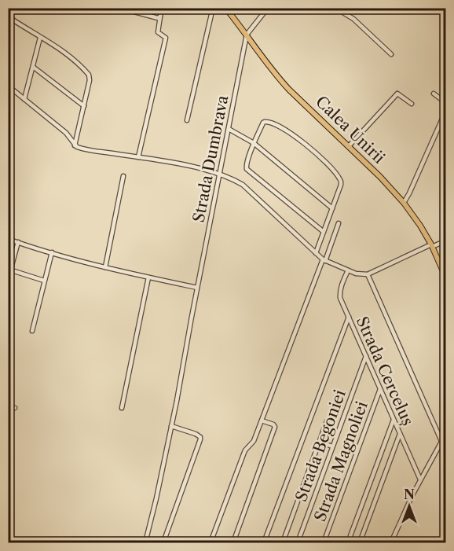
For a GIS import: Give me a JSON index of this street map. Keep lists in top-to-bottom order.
{
  "streets": {
    "main road": ["Calea Unirii"],
    "street": [
      "Strada Dumbrava",
      "Strada Cerceluș",
      "Strada Begoniei",
      "Strada Magnoliei"
    ]
  },
  "crossings": [
    ["Calea Unirii", "Strada Dumbrava"],
    ["Strada Cerceluș", "Strada Begoniei"],
    ["Strada Cerceluș", "Strada Magnoliei"]
  ],
  "north": "top"
}
